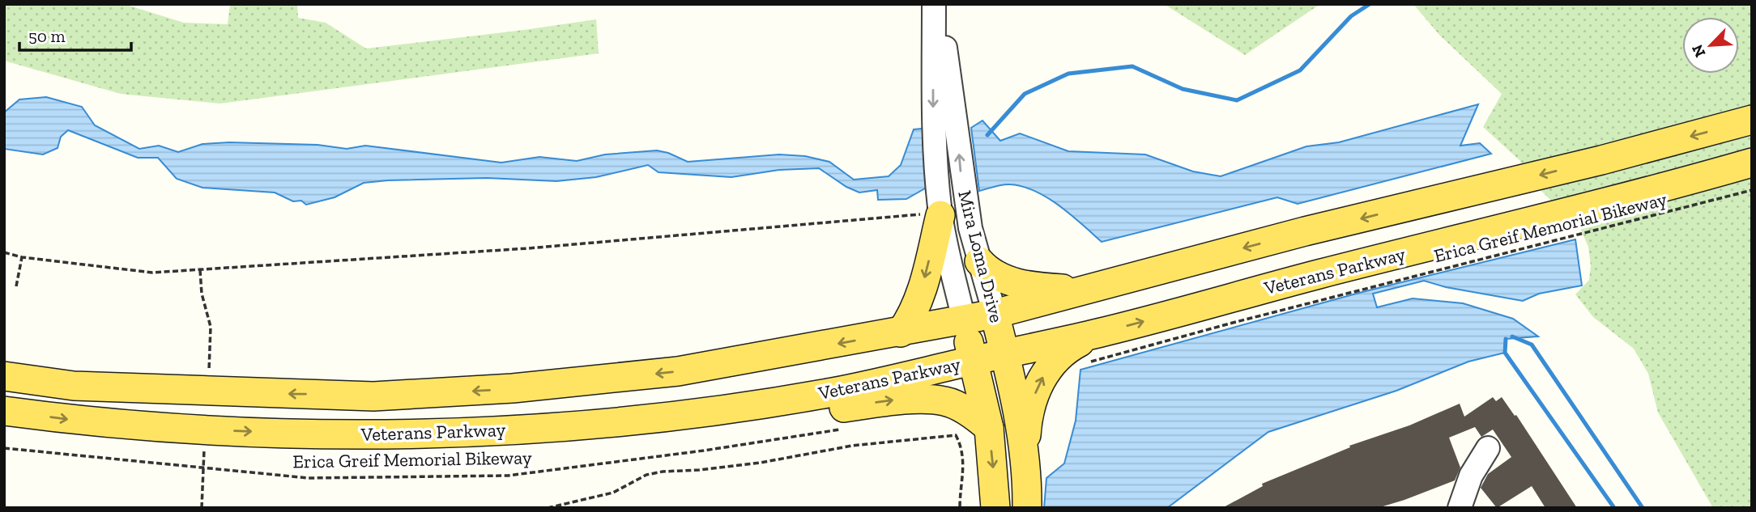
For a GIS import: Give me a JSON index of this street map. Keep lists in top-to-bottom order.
{
  "streets": {
    "main road": ["Mira Loma Drive", "Veterans Parkway"],
    "path": ["Erica Greif Memorial Bikeway"]
  },
  "crossings": [
    ["Mira Loma Drive", "Veterans Parkway"]
  ],
  "scale_bar": "50 m",
  "north": "bottom left"
}
